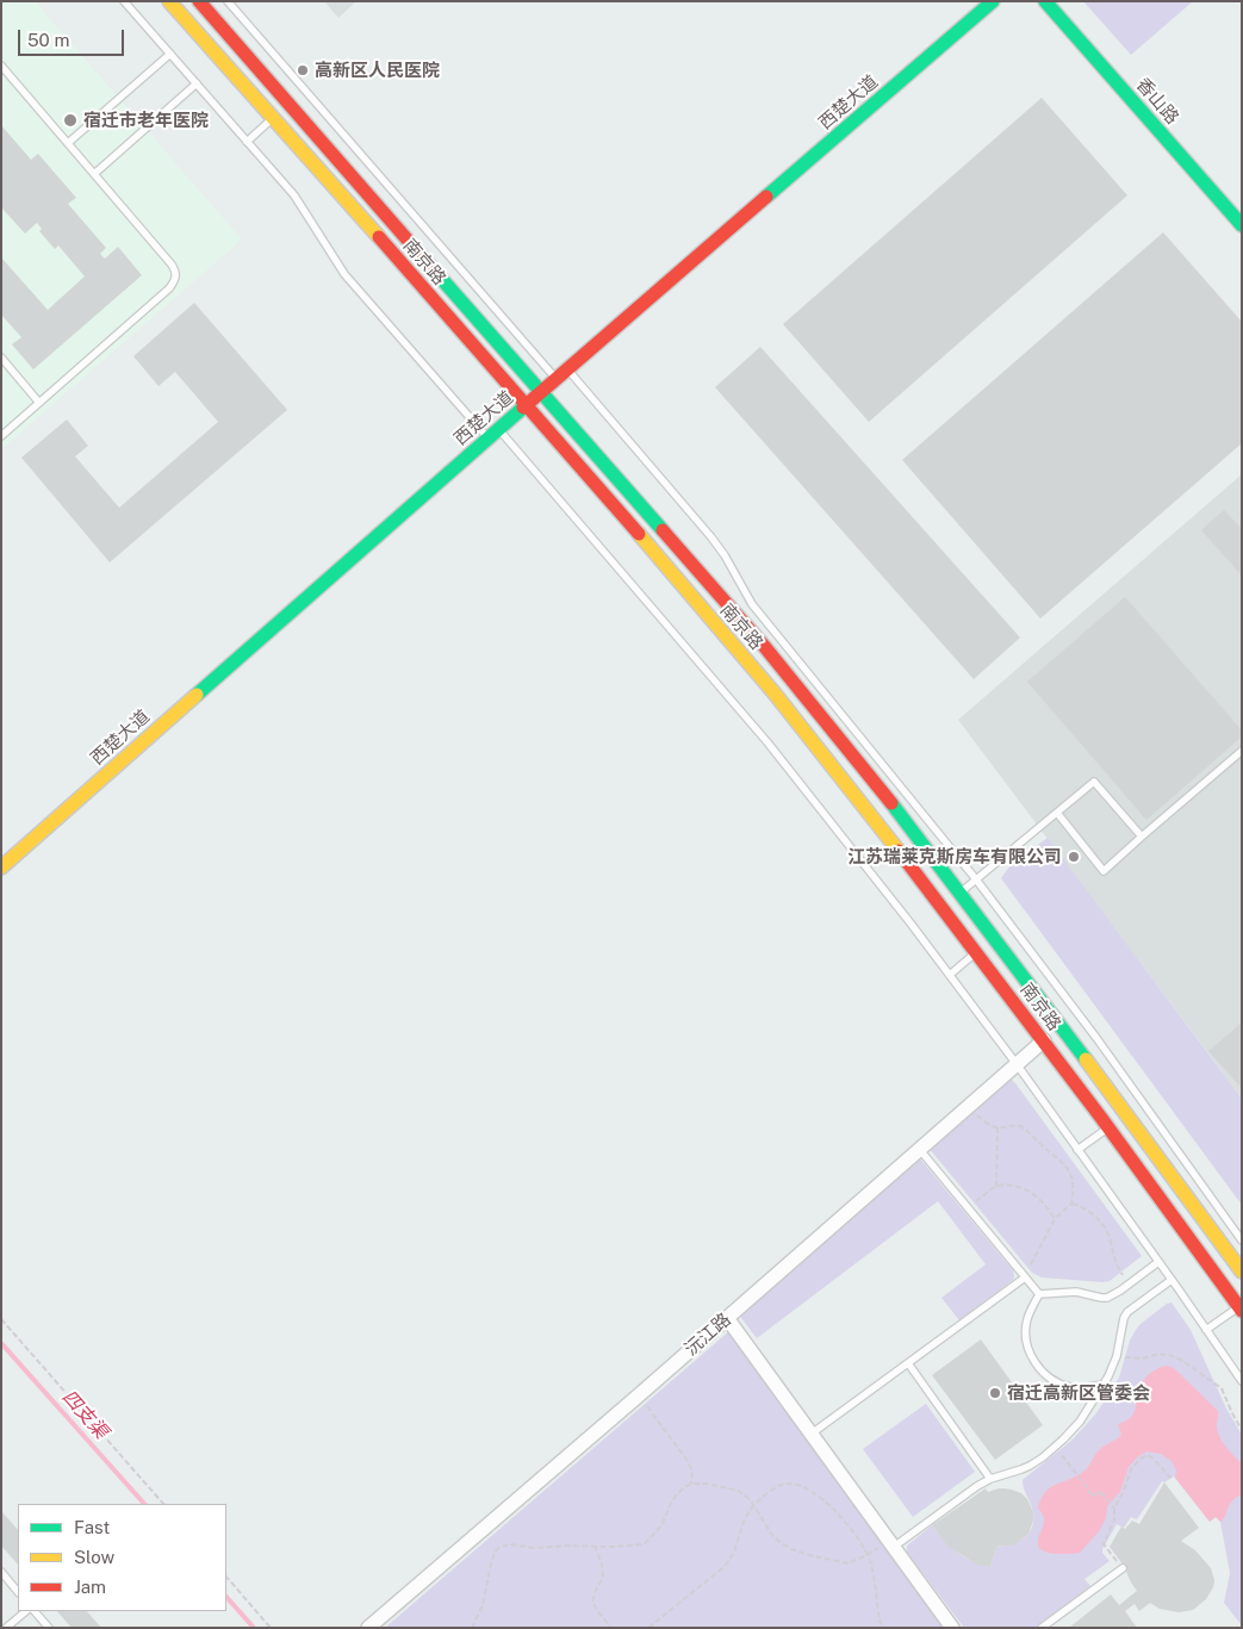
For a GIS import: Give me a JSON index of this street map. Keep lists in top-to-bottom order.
{
  "streets": {
    "main road": ["香山路", "西楚大道", "南京路"],
    "street": ["沅江路"]
  },
  "crossings": [
    ["西楚大道", "南京路"],
    ["南京路", "沅江路"]
  ],
  "water": ["四支渠"],
  "places": [
    "高新区人民医院",
    "宿迁市老年医院",
    "江苏瑞莱克斯房车有限公司",
    "宿迁高新区管委会"
  ],
  "legend": ["Fast", "Slow", "Jam"],
  "scale_bar": "50 m"
}
